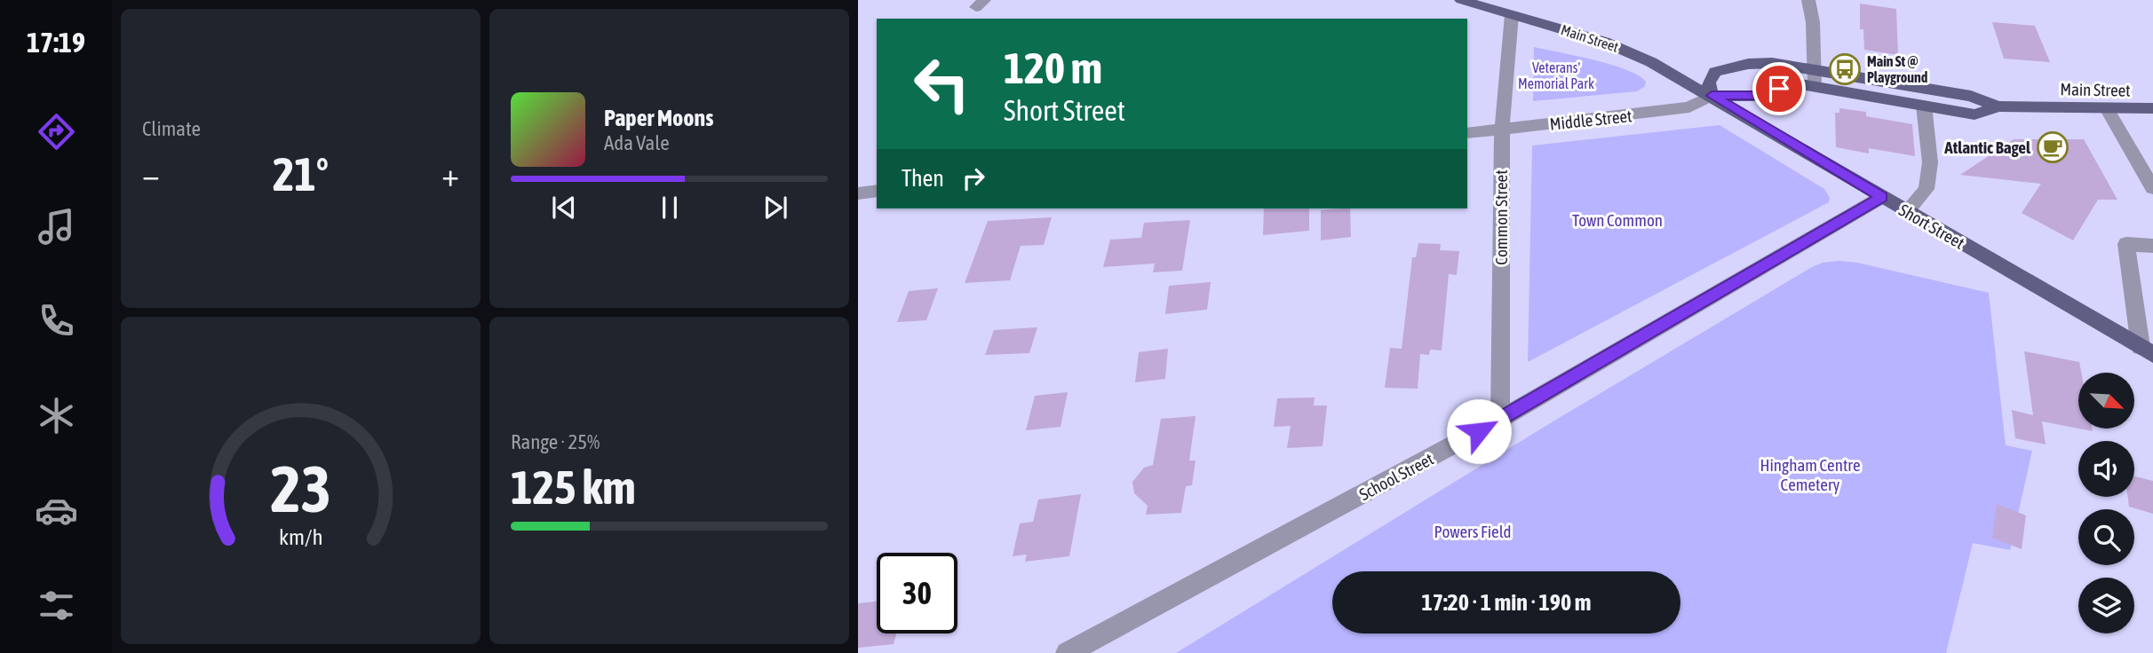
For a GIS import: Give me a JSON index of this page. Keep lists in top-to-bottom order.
{
  "streets": {
    "main road": ["Main Street", "Short Street"],
    "street": ["Middle Street", "Common Street", "School Street"]
  },
  "crossings": [
    ["Main Street", "Middle Street"],
    ["Main Street", "Common Street"],
    ["Main Street", "Short Street"],
    ["Middle Street", "Common Street"],
    ["Middle Street", "Short Street"],
    ["Common Street", "School Street"],
    ["Short Street", "School Street"]
  ],
  "parks": [
    "Veterans' Memorial Park",
    "Town Common",
    "Hingham Centre Cemetery",
    "Powers Field"
  ],
  "places": {
    "bus stop": ["Main St @ Playground"],
    "cafe": ["Atlantic Bagel"]
  },
  "north": "bottom right",
  "page": {
    "tabs": "17:19",
    "tile": [
      "Climate",
      ["Range · 25%", "125 km"]
    ],
    "turn": ["120 m", "Short Street"],
    "song": ["Paper Moons", "Ada Vale"],
    "heat": ["−", "21°", "+"],
    "then": "Then",
    "limit": "30",
    "trip": "17:20 · 1 min · 190 m",
    "gauge": ["23", "km/h"]
  }
}
